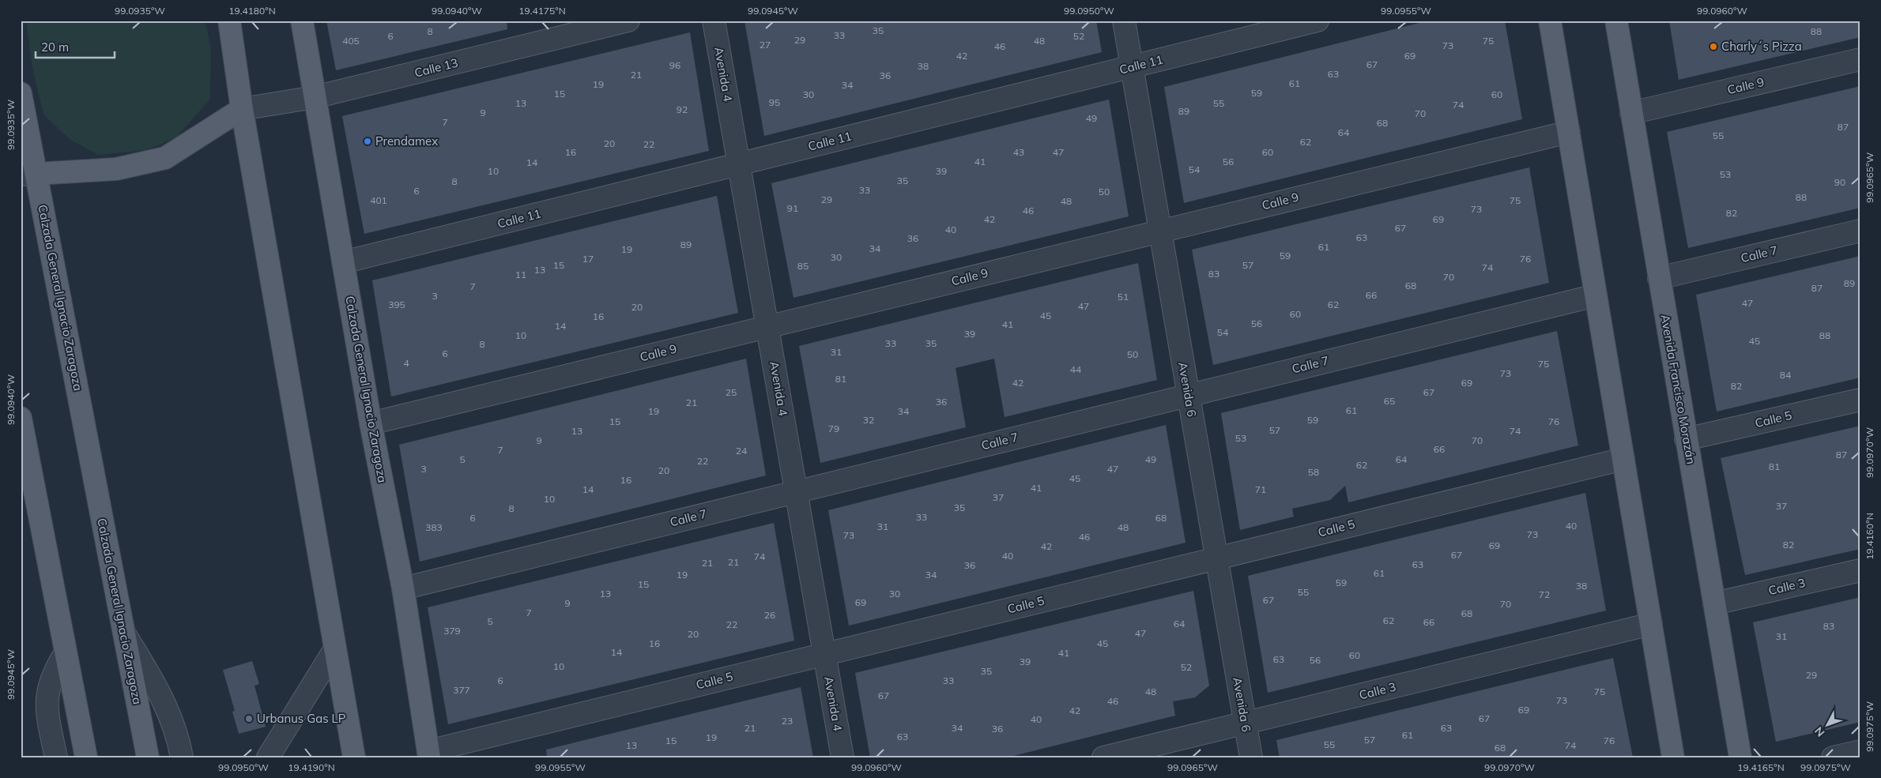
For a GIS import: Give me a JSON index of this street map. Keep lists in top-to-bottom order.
{
  "streets": {
    "main road": ["Calzada General Ignacio Zaragoza", "Avenida Francisco Morazán"],
    "street": [
      "Calle 11",
      "Calle 13",
      "Avenida 4",
      "Calle 9",
      "Calle 7",
      "Avenida 6",
      "Calle 5",
      "Calle 3"
    ]
  },
  "crossings": [
    ["Calle 11", "Avenida 4"],
    ["Calle 11", "Calzada General Ignacio Zaragoza"],
    ["Calle 11", "Avenida 6"],
    ["Calle 13", "Calzada General Ignacio Zaragoza"],
    ["Avenida 4", "Calle 9"],
    ["Avenida 4", "Calle 7"],
    ["Avenida 4", "Calle 5"],
    ["Calle 9", "Calzada General Ignacio Zaragoza"],
    ["Calle 9", "Avenida 6"],
    ["Calle 9", "Avenida Francisco Morazán"],
    ["Calle 7", "Calzada General Ignacio Zaragoza"],
    ["Calle 7", "Avenida 6"],
    ["Calle 7", "Avenida Francisco Morazán"],
    ["Calzada General Ignacio Zaragoza", "Calle 5"],
    ["Avenida 6", "Calle 5"],
    ["Avenida 6", "Calle 3"],
    ["Avenida Francisco Morazán", "Calle 5"],
    ["Avenida Francisco Morazán", "Calle 3"]
  ],
  "places": ["Charly´s Pizza", "Prendamex", "Urbanus Gas LP"],
  "house_numbers": [
    "35",
    "8",
    "88",
    "33",
    "6",
    "52",
    "29",
    "405",
    "48",
    "75",
    "27",
    "73",
    "46",
    "42",
    "69",
    "67",
    "96",
    "38",
    "63",
    "21",
    "36",
    "61",
    "19",
    "34",
    "59",
    "15",
    "30",
    "60",
    "95",
    "13",
    "55",
    "74",
    "92",
    "89",
    "9",
    "70",
    "49",
    "7",
    "68",
    "87",
    "64",
    "55",
    "62",
    "20",
    "22",
    "16",
    "43",
    "47",
    "60",
    "41",
    "56",
    "14",
    "54",
    "10",
    "39",
    "53",
    "35",
    "8",
    "90",
    "33",
    "6",
    "50",
    "88",
    "29",
    "401",
    "75",
    "48",
    "91",
    "73",
    "46",
    "82",
    "42",
    "69",
    "67",
    "40",
    "63",
    "36",
    "89",
    "61",
    "34",
    "19",
    "59",
    "30",
    "17",
    "76",
    "15",
    "57",
    "85",
    "74",
    "13",
    "83",
    "11",
    "70",
    "89",
    "68",
    "7",
    "87",
    "66",
    "3",
    "51",
    "47",
    "395",
    "62",
    "47",
    "20",
    "60",
    "45",
    "16",
    "56",
    "41",
    "14",
    "54",
    "39",
    "10",
    "88",
    "45",
    "33",
    "35",
    "8",
    "31",
    "6",
    "50",
    "4",
    "75",
    "44",
    "73",
    "84",
    "81",
    "42",
    "69",
    "82",
    "25",
    "67",
    "65",
    "36",
    "21",
    "61",
    "19",
    "34",
    "32",
    "59",
    "15",
    "76",
    "79",
    "57",
    "13",
    "74",
    "53",
    "9",
    "70",
    "66",
    "7",
    "24",
    "87",
    "5",
    "49",
    "64",
    "22",
    "62",
    "81",
    "3",
    "47",
    "20",
    "58",
    "45",
    "16",
    "41",
    "14",
    "71",
    "37",
    "10",
    "37",
    "35",
    "8",
    "33",
    "6",
    "68",
    "40",
    "31",
    "383",
    "48",
    "73",
    "73",
    "46",
    "82",
    "69",
    "42",
    "67",
    "40",
    "74",
    "21",
    "21",
    "63",
    "36",
    "61",
    "19",
    "34",
    "59",
    "15",
    "38",
    "55",
    "13",
    "30",
    "72",
    "67",
    "69",
    "9",
    "70",
    "7",
    "68",
    "26",
    "62",
    "5",
    "66",
    "64",
    "22",
    "83",
    "379",
    "47",
    "20",
    "31",
    "16",
    "45",
    "14",
    "41",
    "60",
    "63",
    "56",
    "39",
    "10",
    "52",
    "35",
    "29",
    "6",
    "33",
    "377",
    "48",
    "75",
    "67",
    "73",
    "46",
    "69",
    "42",
    "67",
    "40",
    "23",
    "21",
    "34",
    "63",
    "36",
    "61",
    "63",
    "19",
    "57",
    "15",
    "76",
    "55",
    "13",
    "74",
    "68"
  ],
  "scale_bar": "20 m",
  "north": "bottom left",
  "coordinates": [
    "99.0935°W",
    "19.4180°N",
    "99.0940°W",
    "19.4175°N",
    "99.0945°W",
    "99.0950°W",
    "99.0955°W",
    "99.0960°W",
    "99.0965°W",
    "99.0970°W",
    "19.4160°N",
    "99.0975°W",
    "19.4190°N",
    "19.4165°N"
  ]
}
